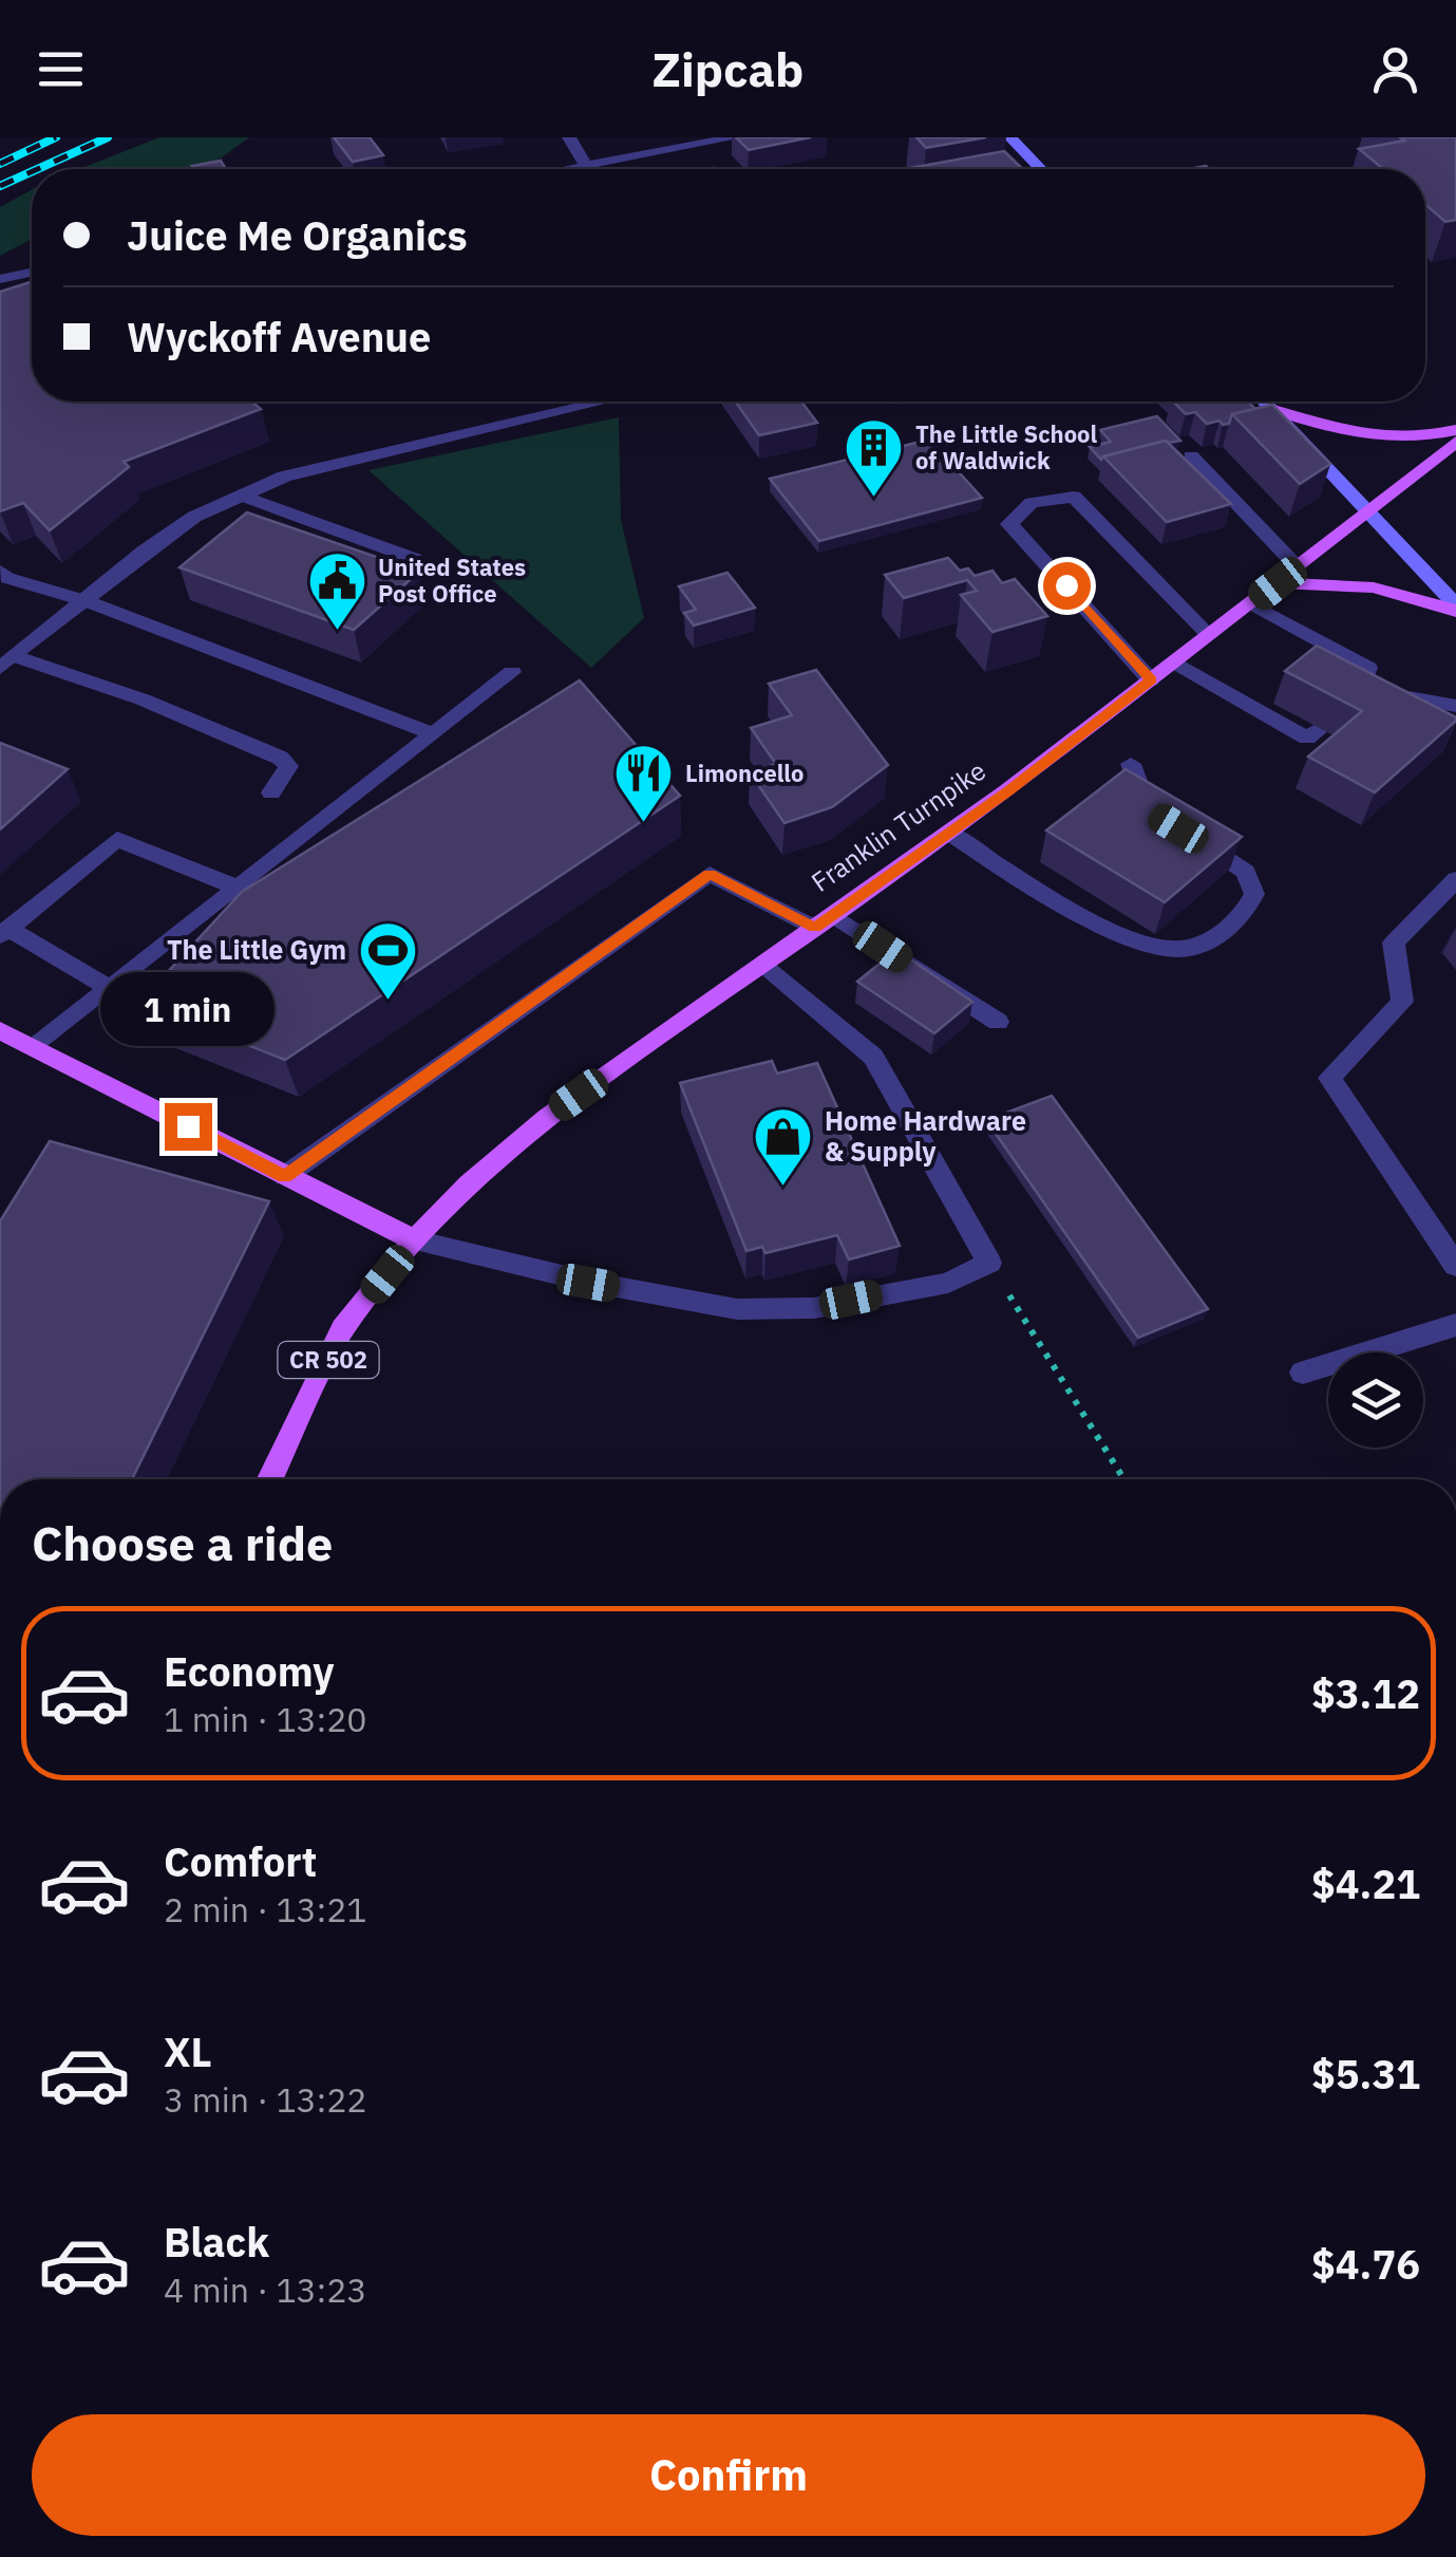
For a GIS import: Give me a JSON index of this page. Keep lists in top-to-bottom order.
{
  "streets": {
    "main road": ["Franklin Turnpike", "CR 502"]
  },
  "places": {
    "building": ["The Little School of Waldwick"],
    "public building": ["United States Post Office"],
    "restaurant": ["Limoncello"],
    "sports": ["The Little Gym"],
    "shop": ["Home Hardware & Supply"]
  },
  "page": {
    "header": "Zipcab",
    "banner": ["Juice Me Organics", "Wyckoff Avenue"],
    "bubble": "1 min",
    "heading": "Choose a ride",
    "list": [
      {
        "name": "Economy",
        "note": "1 min · 13:20",
        "value": "$3.12"
      },
      {
        "name": "Comfort",
        "note": "2 min · 13:21",
        "value": "$4.21"
      },
      {
        "name": "XL",
        "note": "3 min · 13:22",
        "value": "$5.31"
      },
      {
        "name": "Black",
        "note": "4 min · 13:23",
        "value": "$4.76"
      }
    ],
    "buttons": "Confirm"
  }
}
